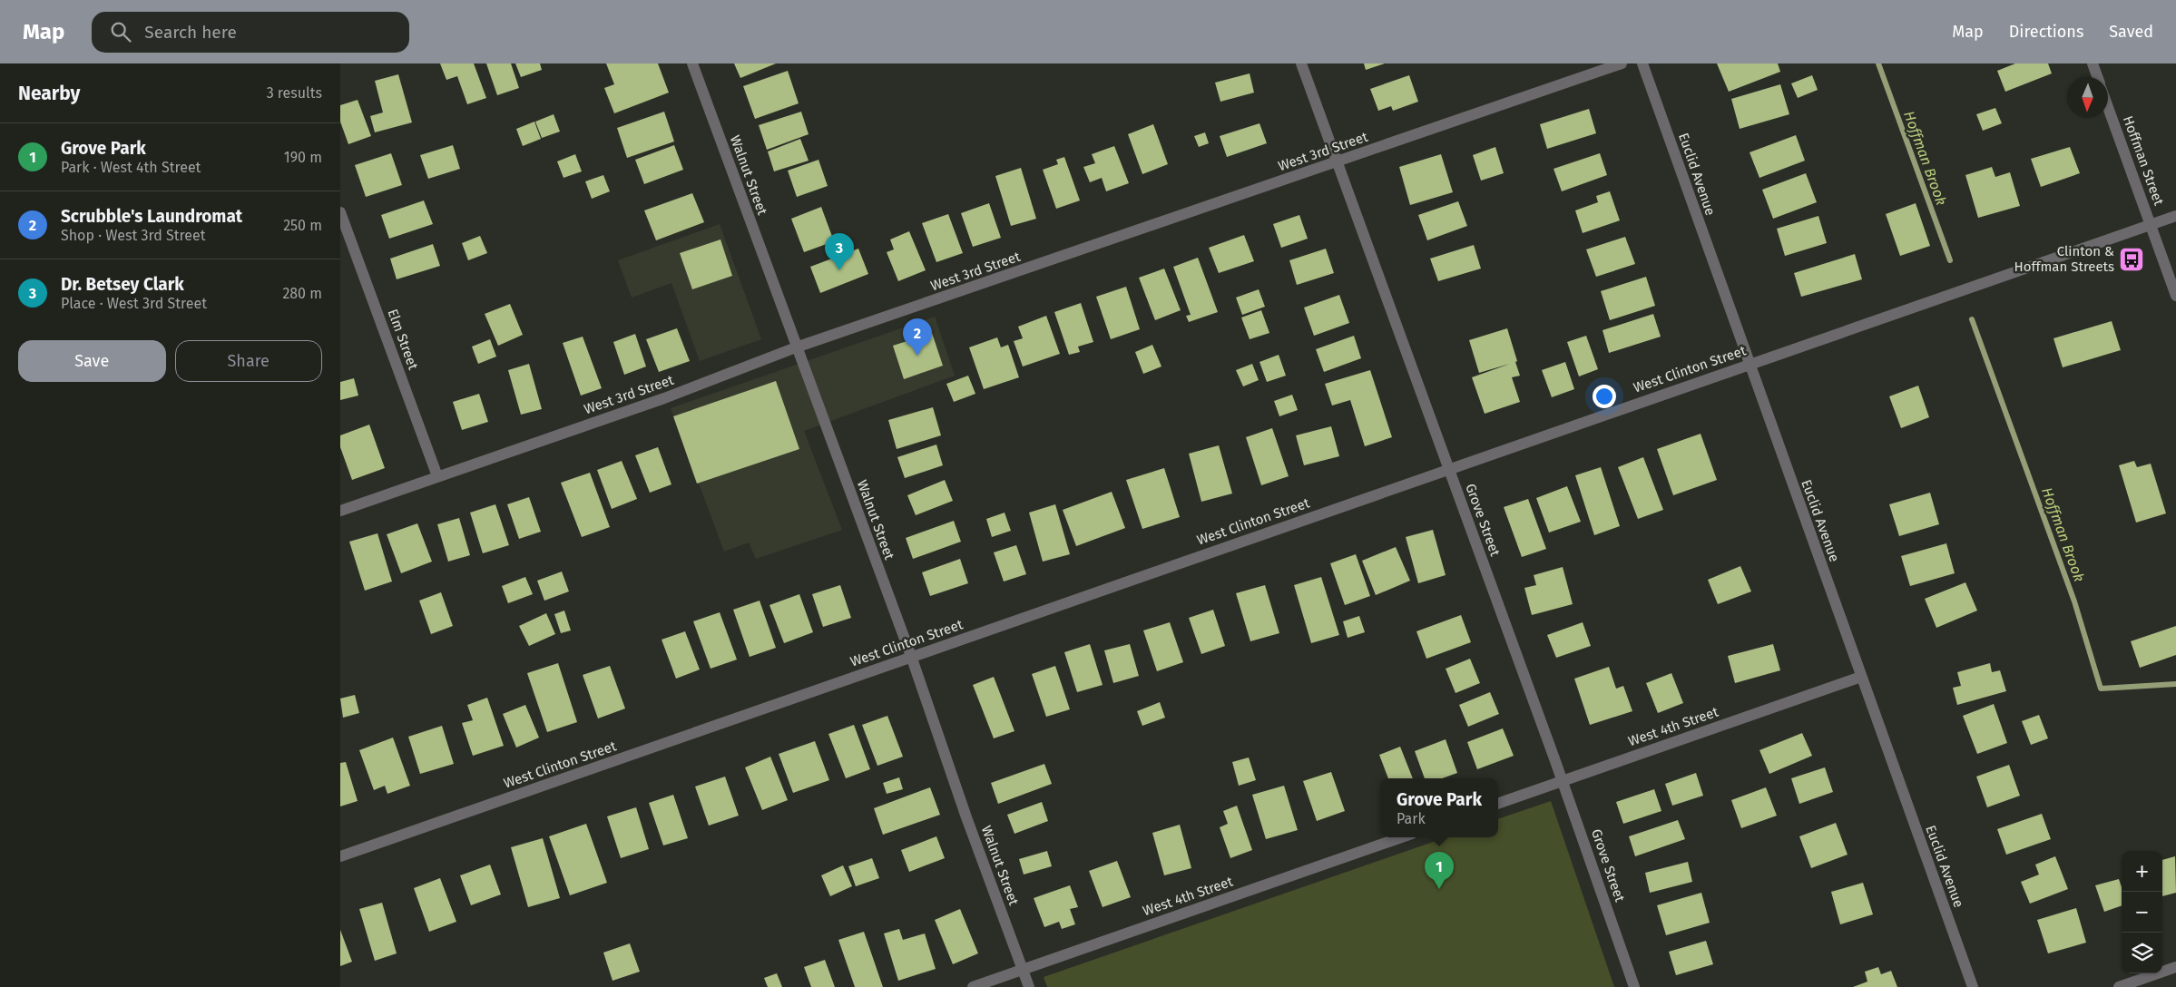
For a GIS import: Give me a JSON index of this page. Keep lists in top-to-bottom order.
{
  "streets": {
    "street": [
      "West 3rd Street",
      "Hoffman Street",
      "Euclid Avenue",
      "Walnut Street",
      "Elm Street",
      "West Clinton Street",
      "Grove Street",
      "West 4th Street"
    ]
  },
  "crossings": [
    ["West 3rd Street", "Walnut Street"],
    ["West 3rd Street", "Elm Street"],
    ["West 3rd Street", "Grove Street"],
    ["Hoffman Street", "West Clinton Street"],
    ["Euclid Avenue", "West Clinton Street"],
    ["Euclid Avenue", "West 4th Street"],
    ["Walnut Street", "West Clinton Street"],
    ["Walnut Street", "West 4th Street"],
    ["West Clinton Street", "Grove Street"],
    ["Grove Street", "West 4th Street"]
  ],
  "water": ["Hoffman Brook"],
  "places": {
    "bus stop": ["Clinton & Hoffman Streets"]
  },
  "north": "bottom",
  "page": {
    "header": "Map",
    "search": "Search here",
    "nav": ["Map", "Directions", "Saved"],
    "heading": ["Nearby", "3 results"],
    "list": [
      {
        "mark": "1",
        "name": "Grove Park",
        "note": "Park · West 4th Street",
        "value": "190 m"
      },
      {
        "mark": "2",
        "name": "Scrubble's Laundromat",
        "note": "Shop · West 3rd Street",
        "value": "250 m"
      },
      {
        "mark": "3",
        "name": "Dr. Betsey Clark",
        "note": "Place · West 3rd Street",
        "value": "280 m"
      }
    ],
    "pins": ["3", "2", "1"],
    "buttons": ["Save", "Share"],
    "popup": ["Grove Park", "Park"],
    "map_buttons": ["+", "−"]
  }
}
